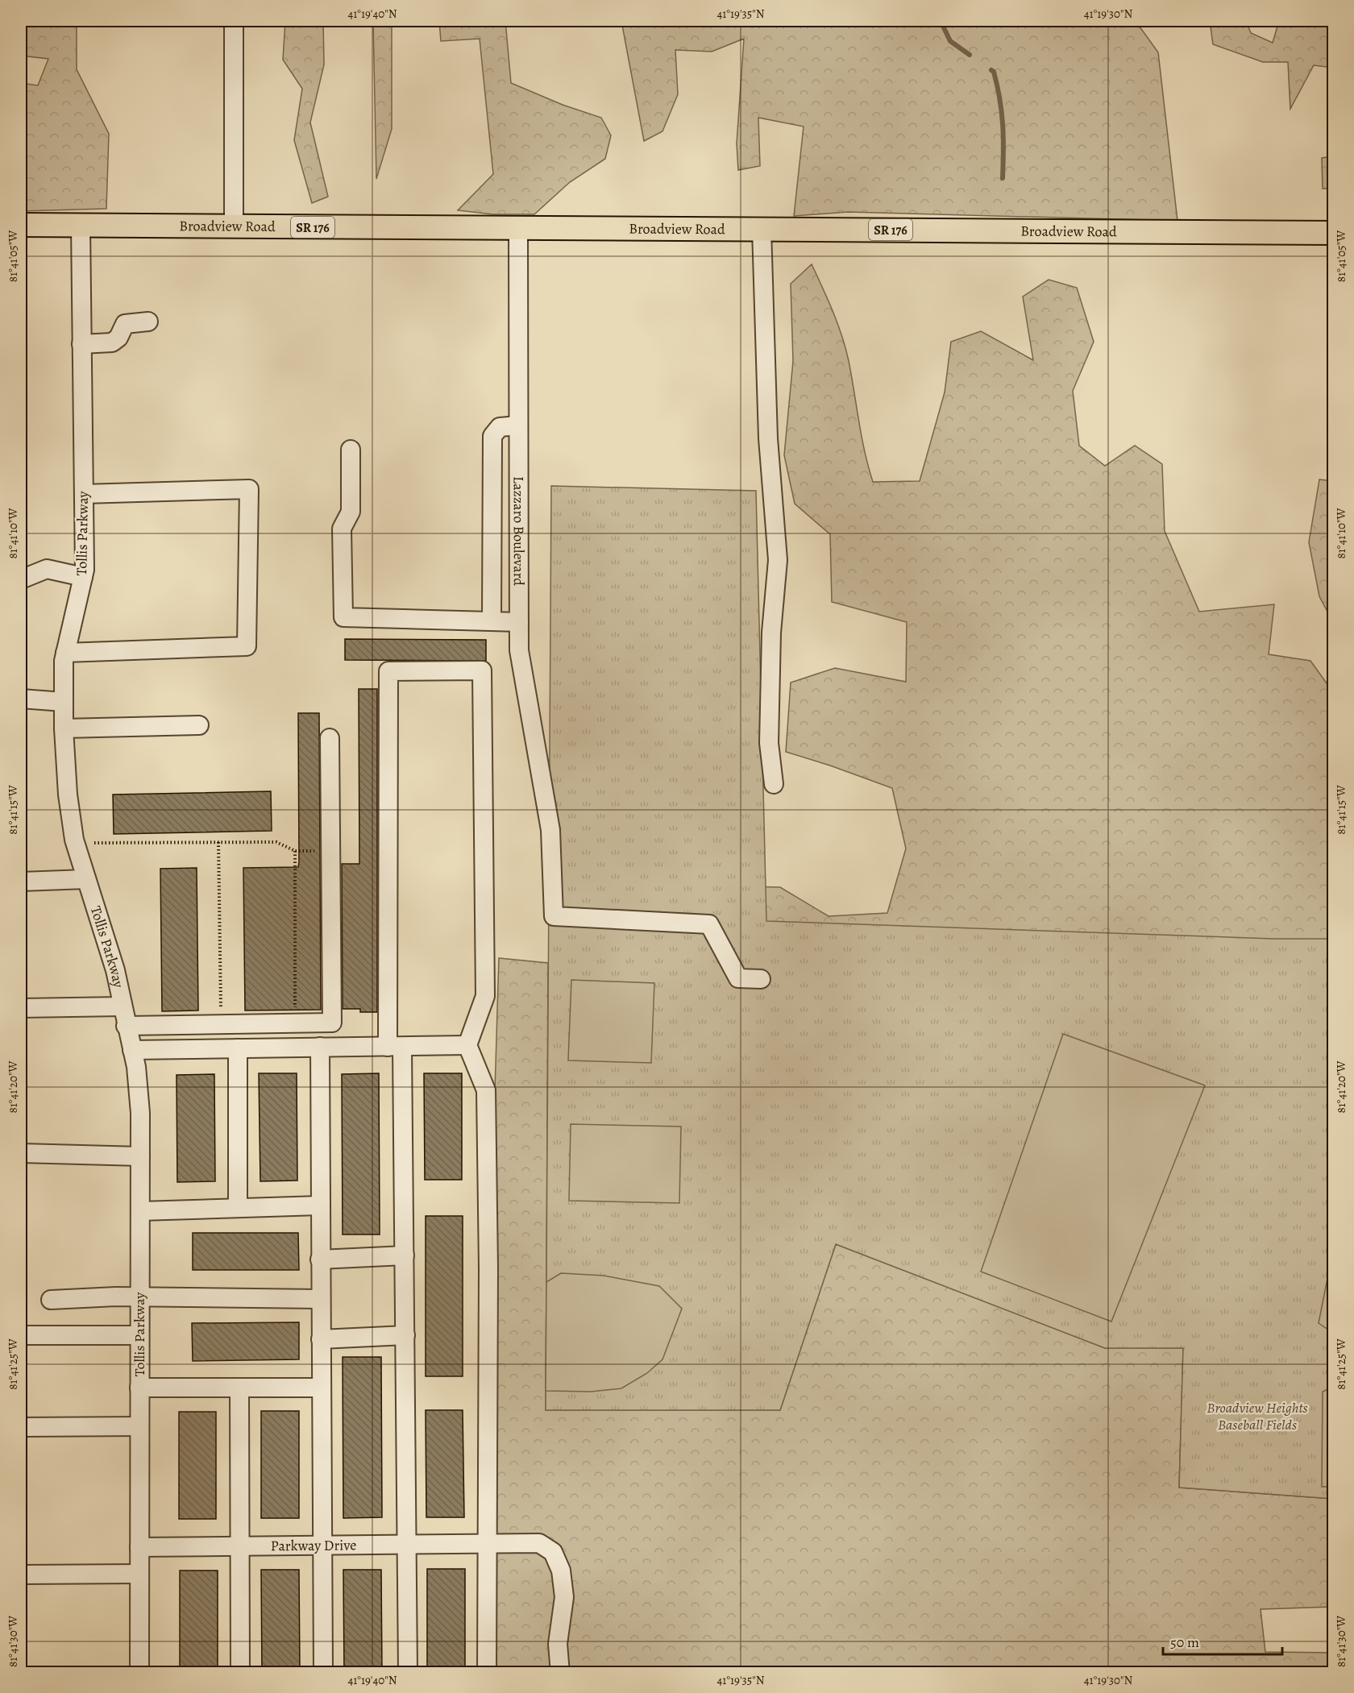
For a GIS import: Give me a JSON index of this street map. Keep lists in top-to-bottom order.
{
  "streets": {
    "main road": ["Broadview Road", "SR 176"],
    "street": ["Lazzaro Boulevard", "Tollis Parkway", "Parkway Drive"]
  },
  "crossings": [
    ["Broadview Road", "Lazzaro Boulevard"],
    ["Broadview Road", "Tollis Parkway"],
    ["Tollis Parkway", "Parkway Drive"]
  ],
  "parks": ["Broadview Heights Baseball Fields"],
  "scale_bar": "50 m",
  "coordinates": [
    "41°19'40\"N",
    "41°19'35\"N",
    "41°19'30\"N",
    "81°41'05\"W",
    "81°41'10\"W",
    "81°41'15\"W",
    "81°41'20\"W",
    "81°41'25\"W",
    "81°41'30\"W"
  ]
}
